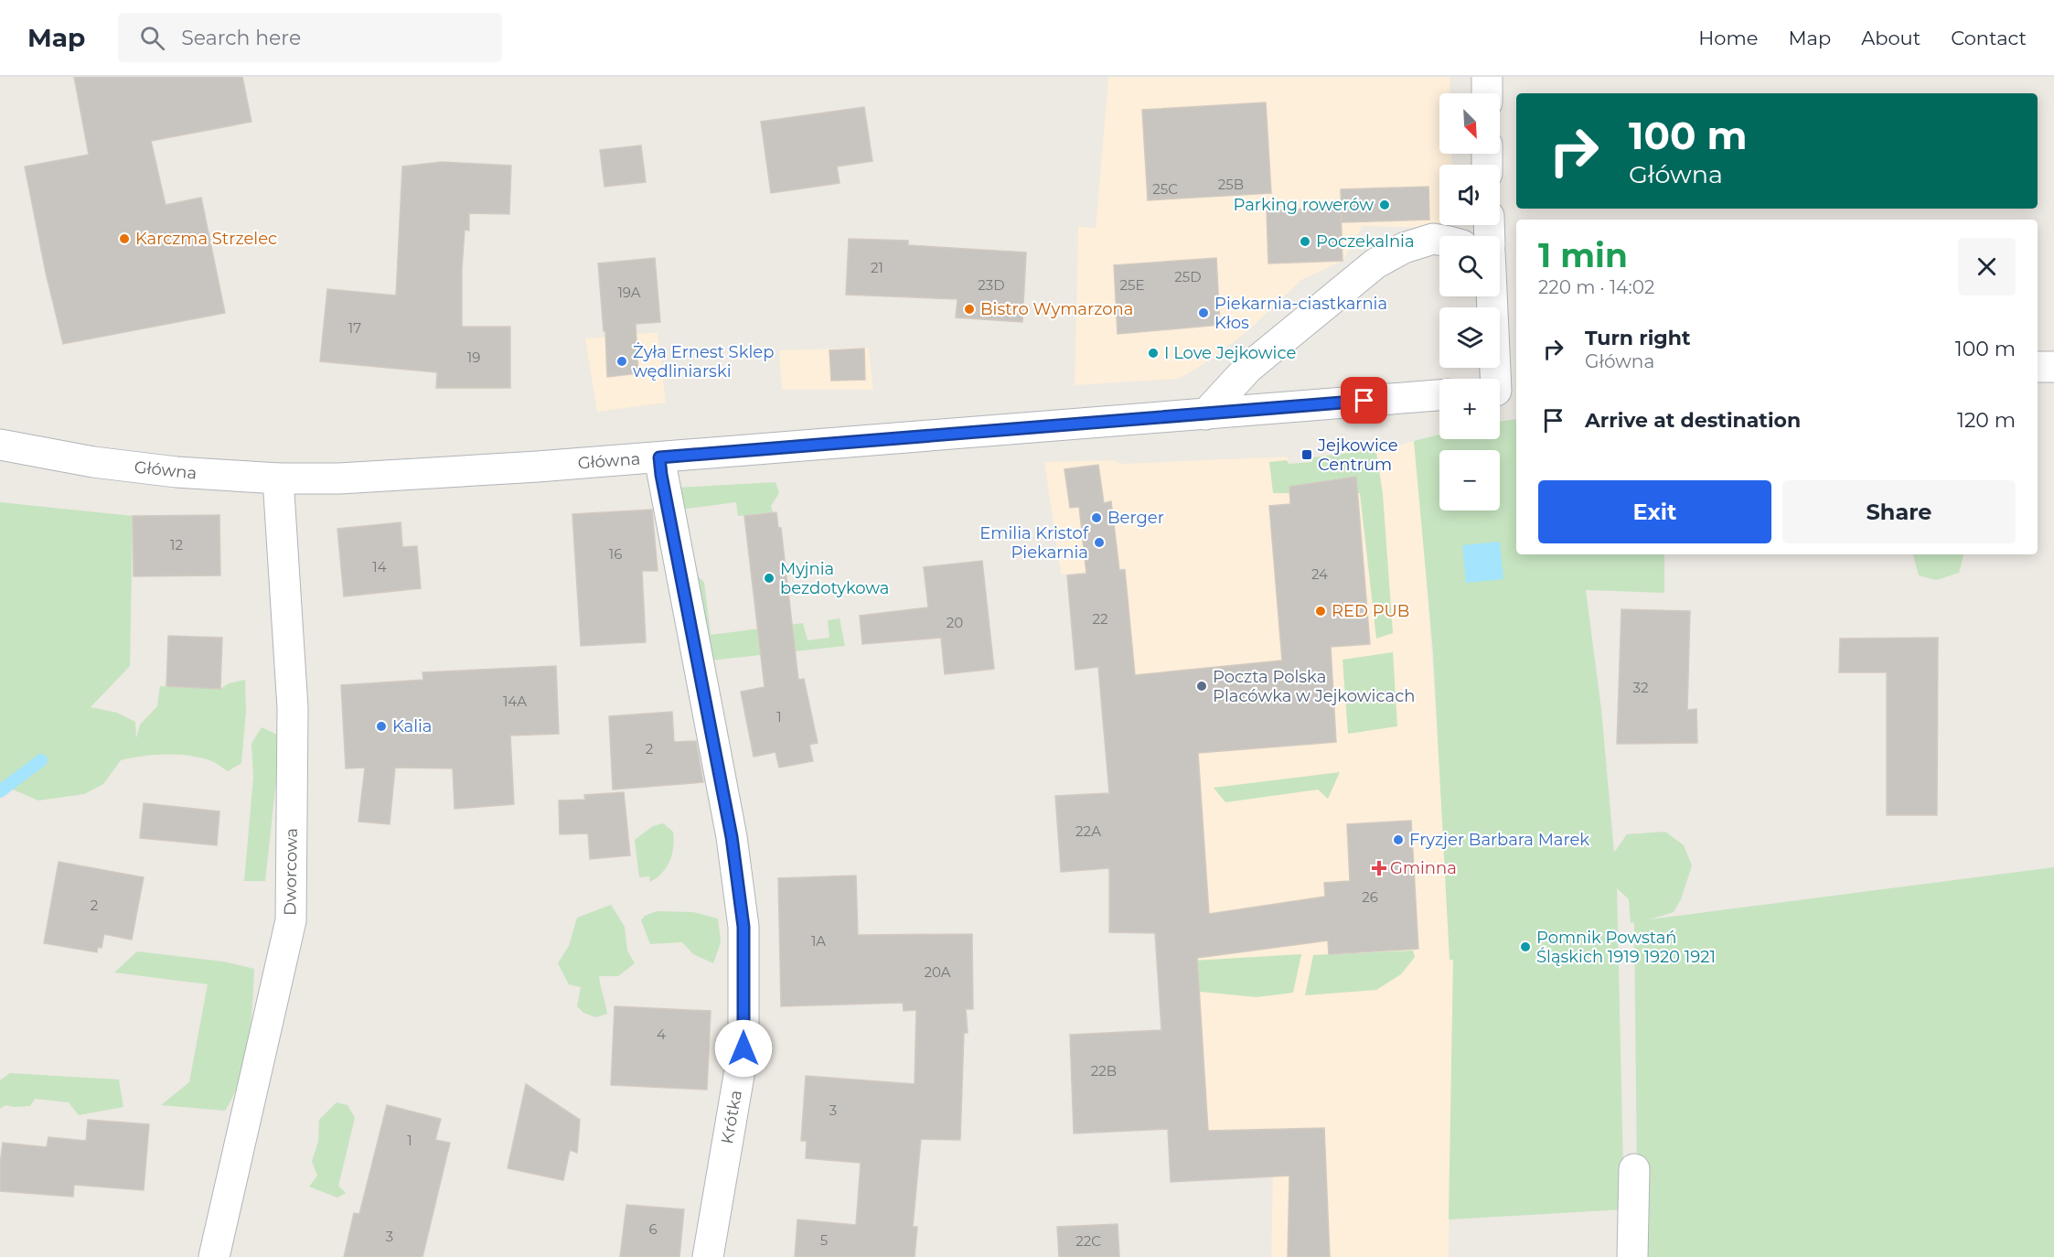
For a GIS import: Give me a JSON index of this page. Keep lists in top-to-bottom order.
{
  "streets": {
    "street": ["Główna", "Dworcowa", "Krótka"]
  },
  "crossings": [
    ["Główna", "Dworcowa"],
    ["Główna", "Krótka"]
  ],
  "places": {
    "other": [
      "Parking rowerów",
      "Karczma Strzelec",
      "Poczekalnia",
      "Bistro Wymarzona",
      "Piekarnia-ciastkarnia Kłos",
      "I Love Jejkowice",
      "Żyła Ernest Sklep wędliniarski",
      "Berger",
      "Emilia Kristof Piekarnia",
      "Myjnia bezdotykowa",
      "RED PUB",
      "Poczta Polska Placówka w Jejkowicach",
      "Kalia",
      "Fryzjer Barbara Marek",
      "Pomnik Powstań Śląskich 1919 1920 1921"
    ],
    "transit": ["Jejkowice Centrum"],
    "health": ["Gminna"]
  },
  "house_numbers": [
    "25B",
    "25C",
    "21",
    "25D",
    "23D",
    "25E",
    "19A",
    "17",
    "19",
    "12",
    "16",
    "14",
    "24",
    "22",
    "20",
    "32",
    "14A",
    "1",
    "2",
    "22A",
    "26",
    "2",
    "1A",
    "20A",
    "4",
    "22B",
    "3",
    "1",
    "6",
    "3",
    "5",
    "22C"
  ],
  "north": "bottom right",
  "page": {
    "header": "Map",
    "search": "Search here",
    "nav": [
      "Home",
      "Map",
      "About",
      "Contact"
    ],
    "map_buttons": ["+", "−"],
    "turn": ["100 m", "Główna"],
    "heading": ["1 min", "220 m · 14:02"],
    "list": [
      {
        "name": "Turn right",
        "note": "Główna",
        "value": "100 m"
      },
      {
        "name": "Arrive at destination",
        "value": "120 m"
      }
    ],
    "buttons": ["Exit", "Share"]
  }
}
